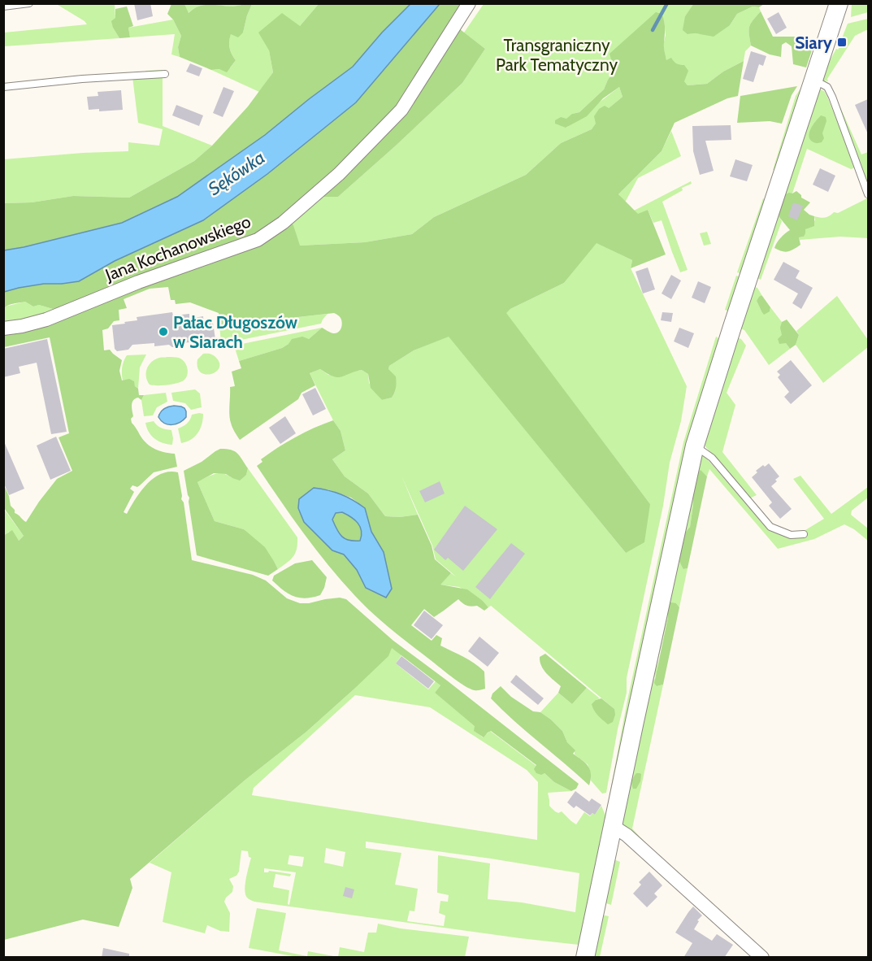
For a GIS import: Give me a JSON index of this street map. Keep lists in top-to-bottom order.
{
  "streets": {
    "street": ["Jana Kochanowskiego"]
  },
  "water": ["Sękówka"],
  "parks": ["Transgraniczny Park Tematyczny"],
  "places": {
    "transit": ["Siary"],
    "other": ["Pałac Długoszów w Siarach"]
  }
}
